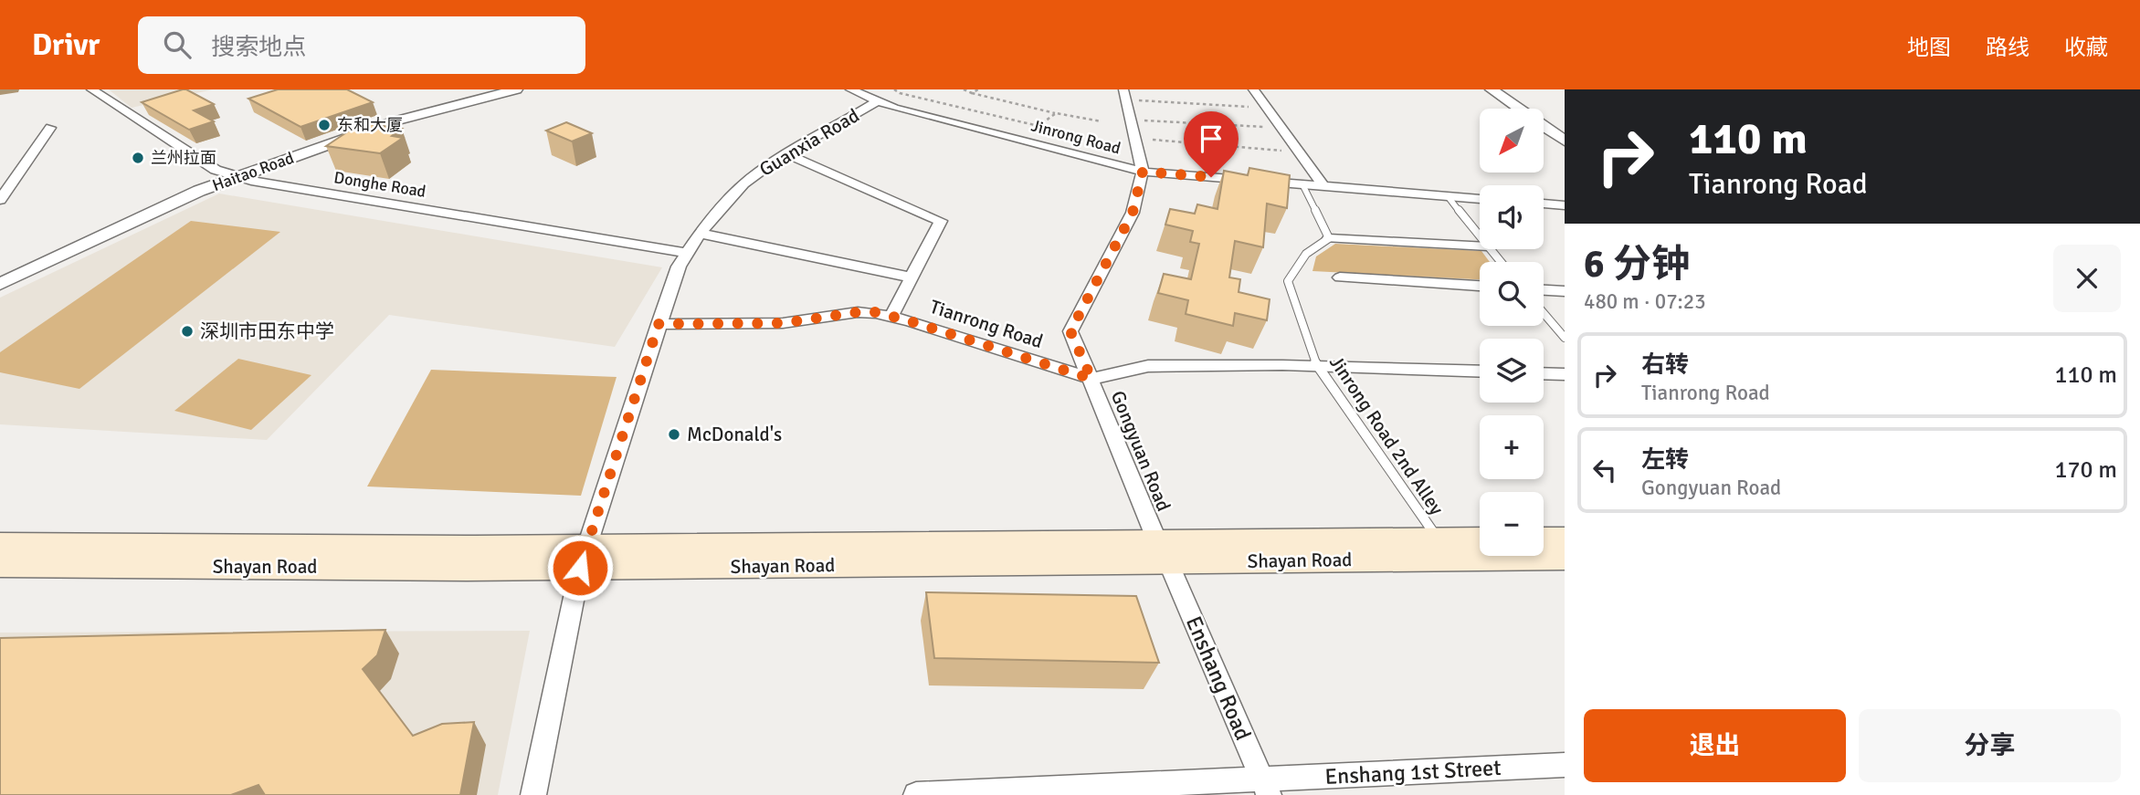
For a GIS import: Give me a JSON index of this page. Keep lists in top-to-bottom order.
{
  "streets": {
    "main road": ["Shayan Road"],
    "street": [
      "Jinrong Road",
      "Guanxia Road",
      "Haitao Road",
      "Donghe Road",
      "Tianrong Road",
      "Gongyuan Road",
      "Enshang Road",
      "Enshang 1st Street"
    ],
    "lane": ["Jinrong Road 2nd Alley"]
  },
  "crossings": [
    ["Jinrong Road", "Guanxia Road"],
    ["Jinrong Road", "Gongyuan Road"],
    ["Guanxia Road", "Donghe Road"],
    ["Guanxia Road", "Tianrong Road"],
    ["Guanxia Road", "Shayan Road"],
    ["Haitao Road", "Donghe Road"],
    ["Tianrong Road", "Gongyuan Road"],
    ["Jinrong Road 2nd Alley", "Shayan Road"],
    ["Gongyuan Road", "Shayan Road"],
    ["Gongyuan Road", "Enshang Road"],
    ["Shayan Road", "Enshang Road"],
    ["Enshang Road", "Enshang 1st Street"]
  ],
  "places": [
    "东和大厦",
    "兰州拉面",
    "深圳市田东中学",
    "McDonald's"
  ],
  "north": "bottom left",
  "page": {
    "header": "Drivr",
    "search": "搜索地点",
    "nav": ["地图", "路线", "收藏"],
    "turn": ["110 m", "Tianrong Road"],
    "map_buttons": ["+", "−"],
    "heading": ["6 分钟", "480 m · 07:23"],
    "list": [
      {
        "name": "右转",
        "note": "Tianrong Road",
        "value": "110 m"
      },
      {
        "name": "左转",
        "note": "Gongyuan Road",
        "value": "170 m"
      }
    ],
    "buttons": ["退出", "分享"]
  }
}
